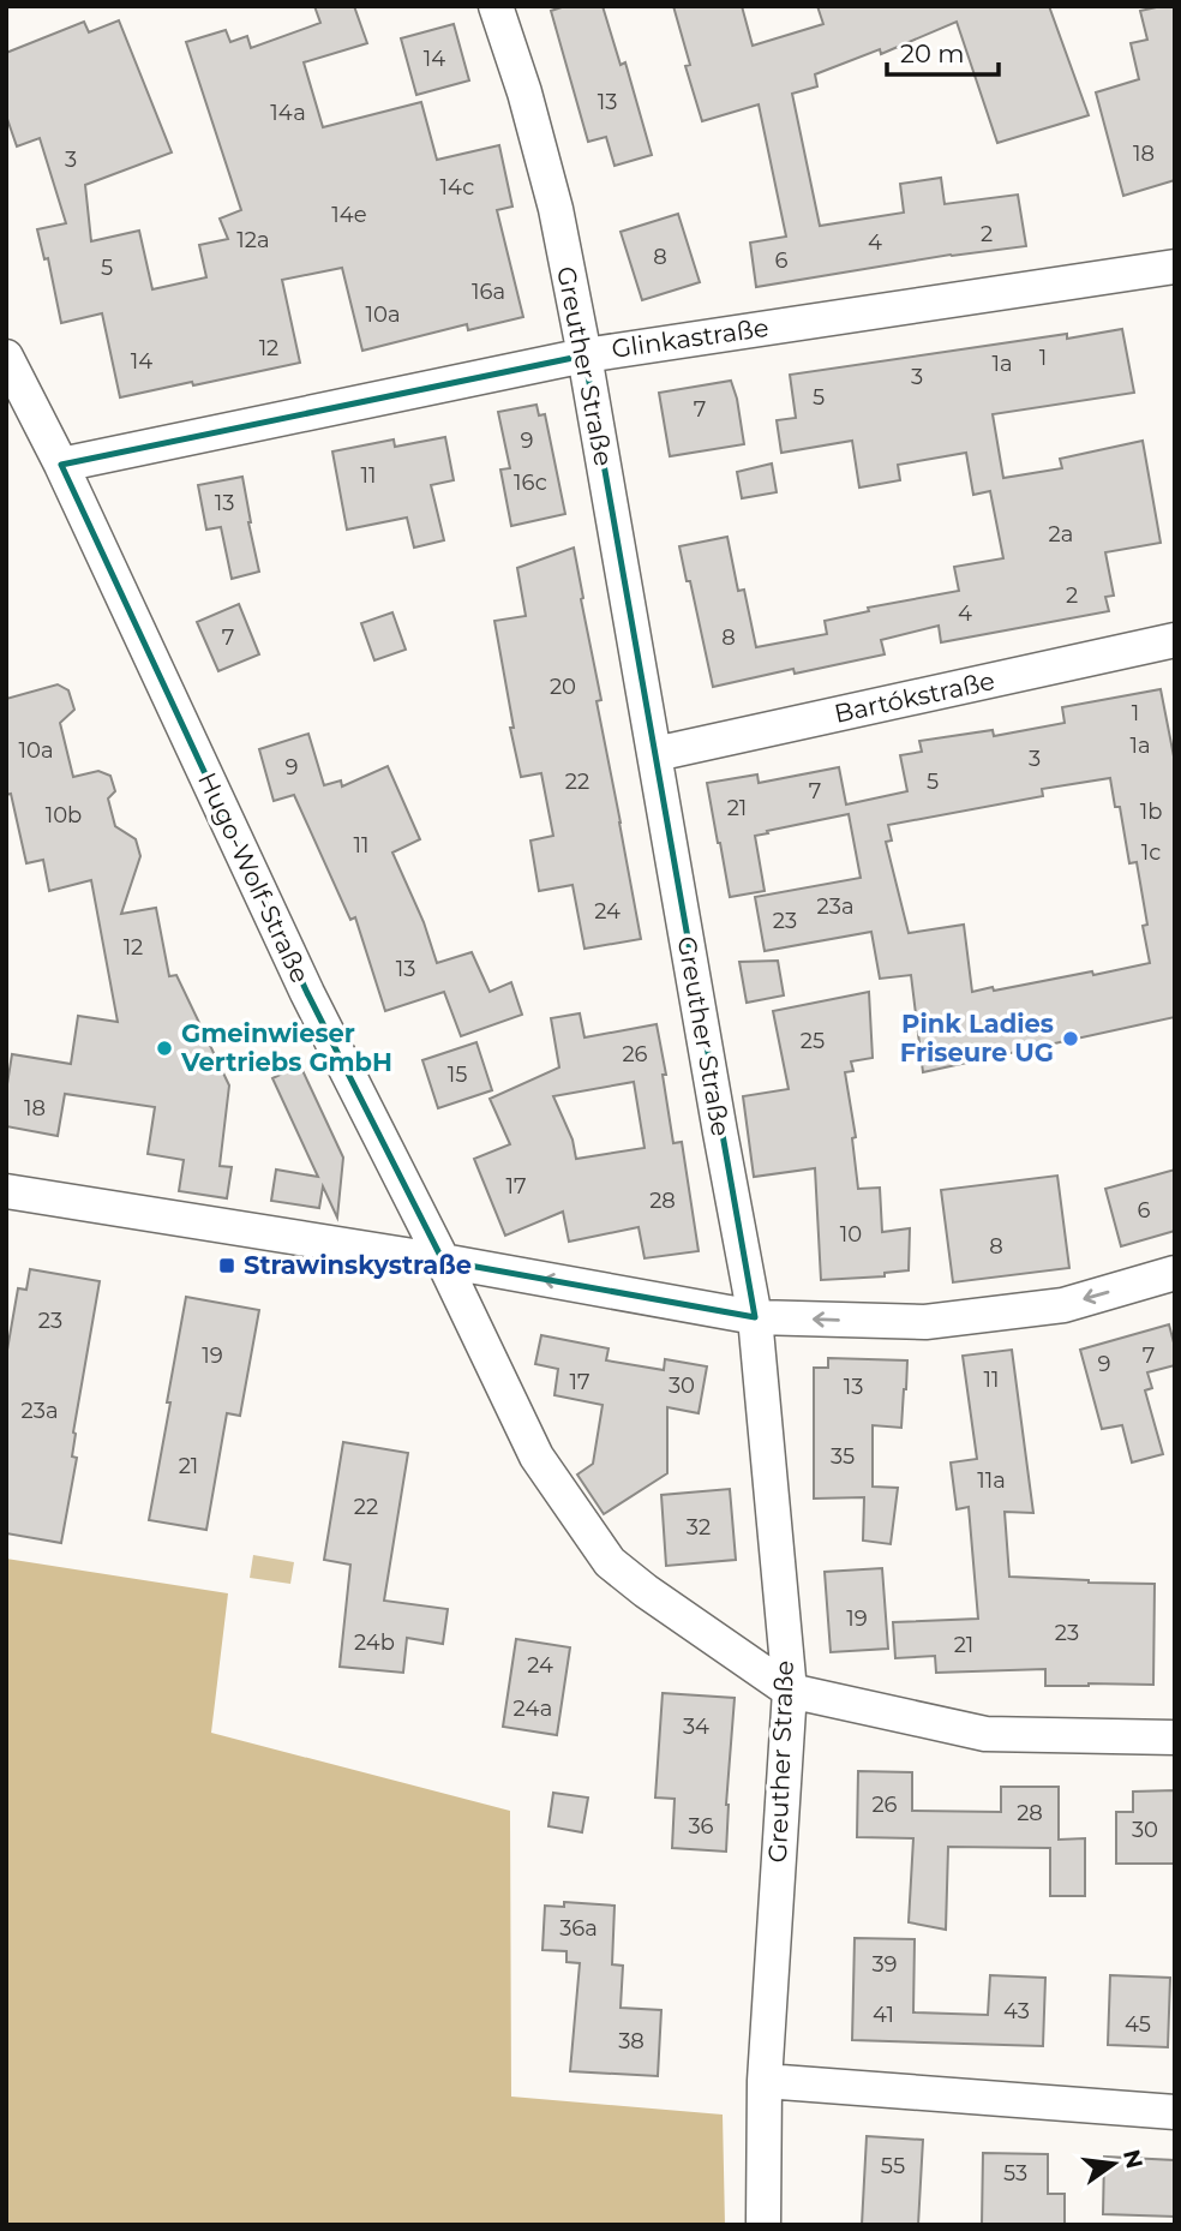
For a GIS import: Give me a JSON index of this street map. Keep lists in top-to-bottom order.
{
  "streets": {
    "street": [
      "Glinkastraße",
      "Greuther Straße",
      "Bartókstraße",
      "Hugo-Wolf-Straße"
    ]
  },
  "crossings": [
    ["Glinkastraße", "Greuther Straße"],
    ["Glinkastraße", "Hugo-Wolf-Straße"],
    ["Greuther Straße", "Bartókstraße"],
    ["Greuther Straße", "Hugo-Wolf-Straße"]
  ],
  "places": {
    "other": ["Pink Ladies Friseure UG", "Gmeinwieser Vertriebs GmbH"],
    "transit": ["Strawinskystraße"]
  },
  "house_numbers": [
    "14",
    "13",
    "14a",
    "18",
    "3",
    "14c",
    "14e",
    "2",
    "12a",
    "4",
    "8",
    "6",
    "5",
    "16a",
    "10a",
    "12",
    "1",
    "14",
    "1a",
    "3",
    "5",
    "7",
    "9",
    "11",
    "16c",
    "13",
    "2a",
    "2",
    "4",
    "7",
    "8",
    "20",
    "1",
    "1a",
    "10a",
    "3",
    "9",
    "22",
    "5",
    "7",
    "21",
    "1b",
    "10b",
    "11",
    "1c",
    "23a",
    "24",
    "23",
    "12",
    "13",
    "25",
    "26",
    "15",
    "18",
    "17",
    "28",
    "6",
    "10",
    "8",
    "23",
    "19",
    "7",
    "9",
    "11",
    "17",
    "30",
    "13",
    "23a",
    "35",
    "21",
    "11a",
    "22",
    "32",
    "19",
    "23",
    "24b",
    "21",
    "24",
    "24a",
    "34",
    "26",
    "28",
    "36",
    "30",
    "36a",
    "39",
    "43",
    "41",
    "45",
    "38",
    "55",
    "53"
  ],
  "scale_bar": "20 m",
  "north": "right"
}
